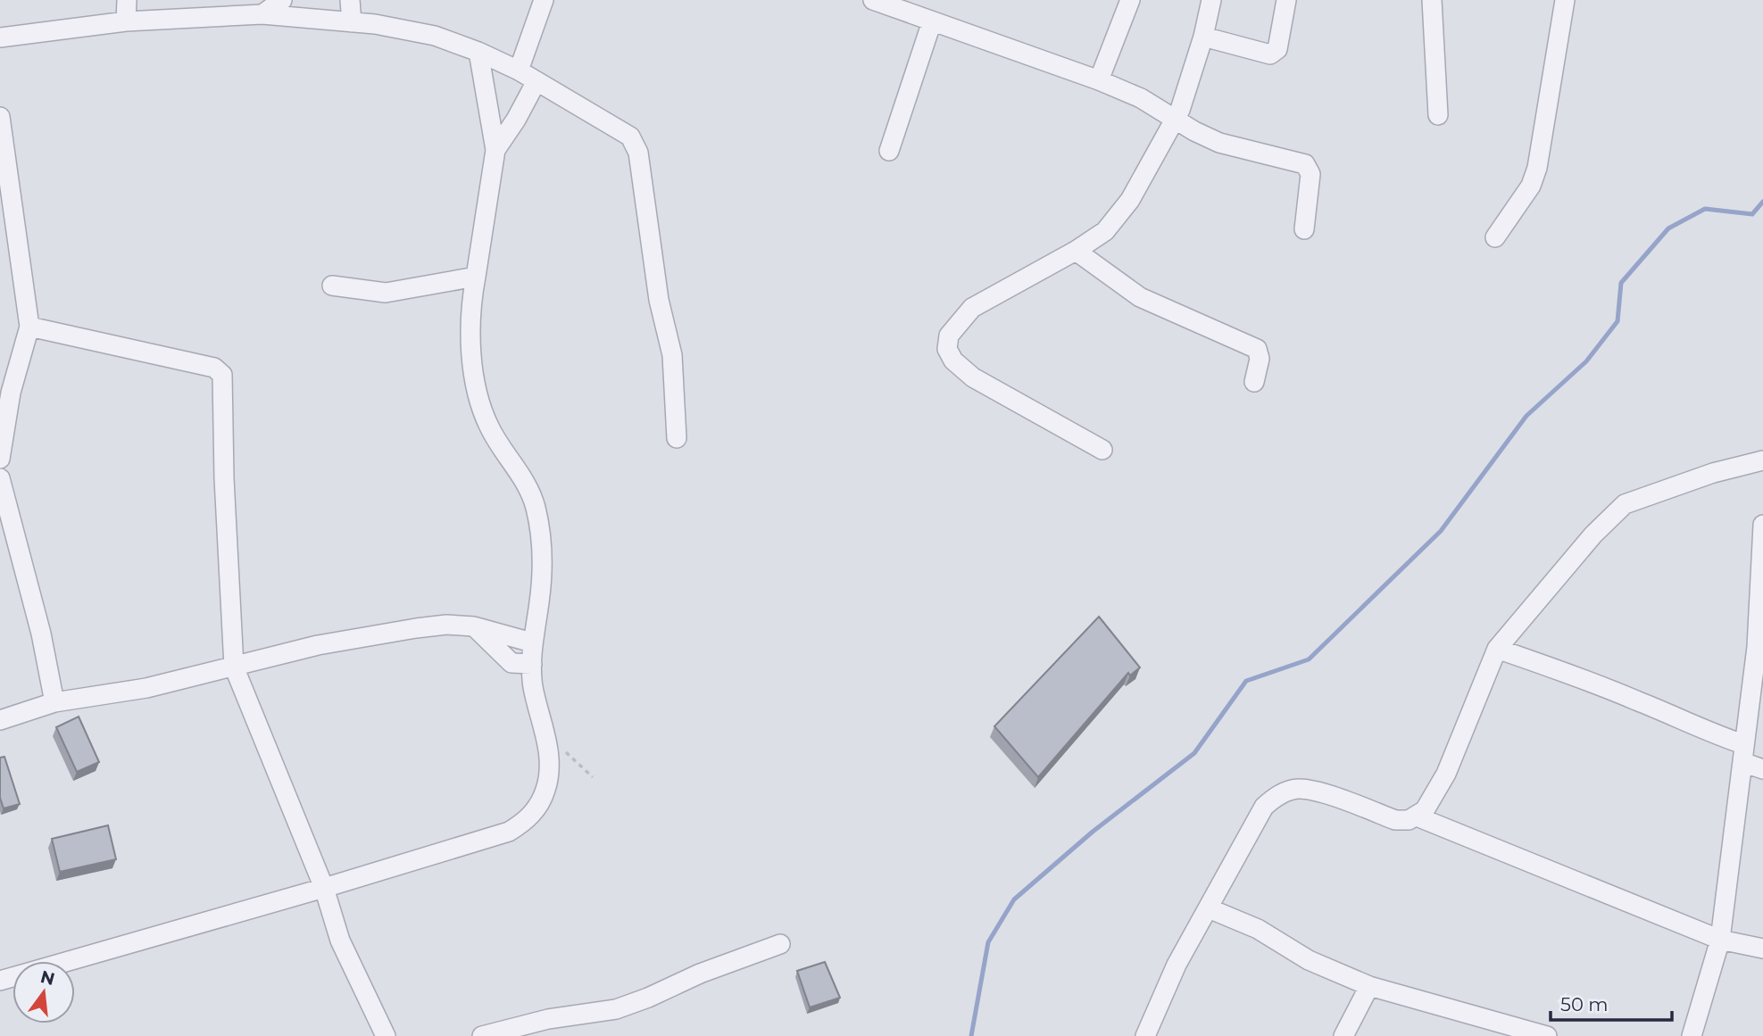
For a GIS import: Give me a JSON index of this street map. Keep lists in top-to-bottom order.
{
  "scale_bar": "50 m",
  "north": "top"
}
